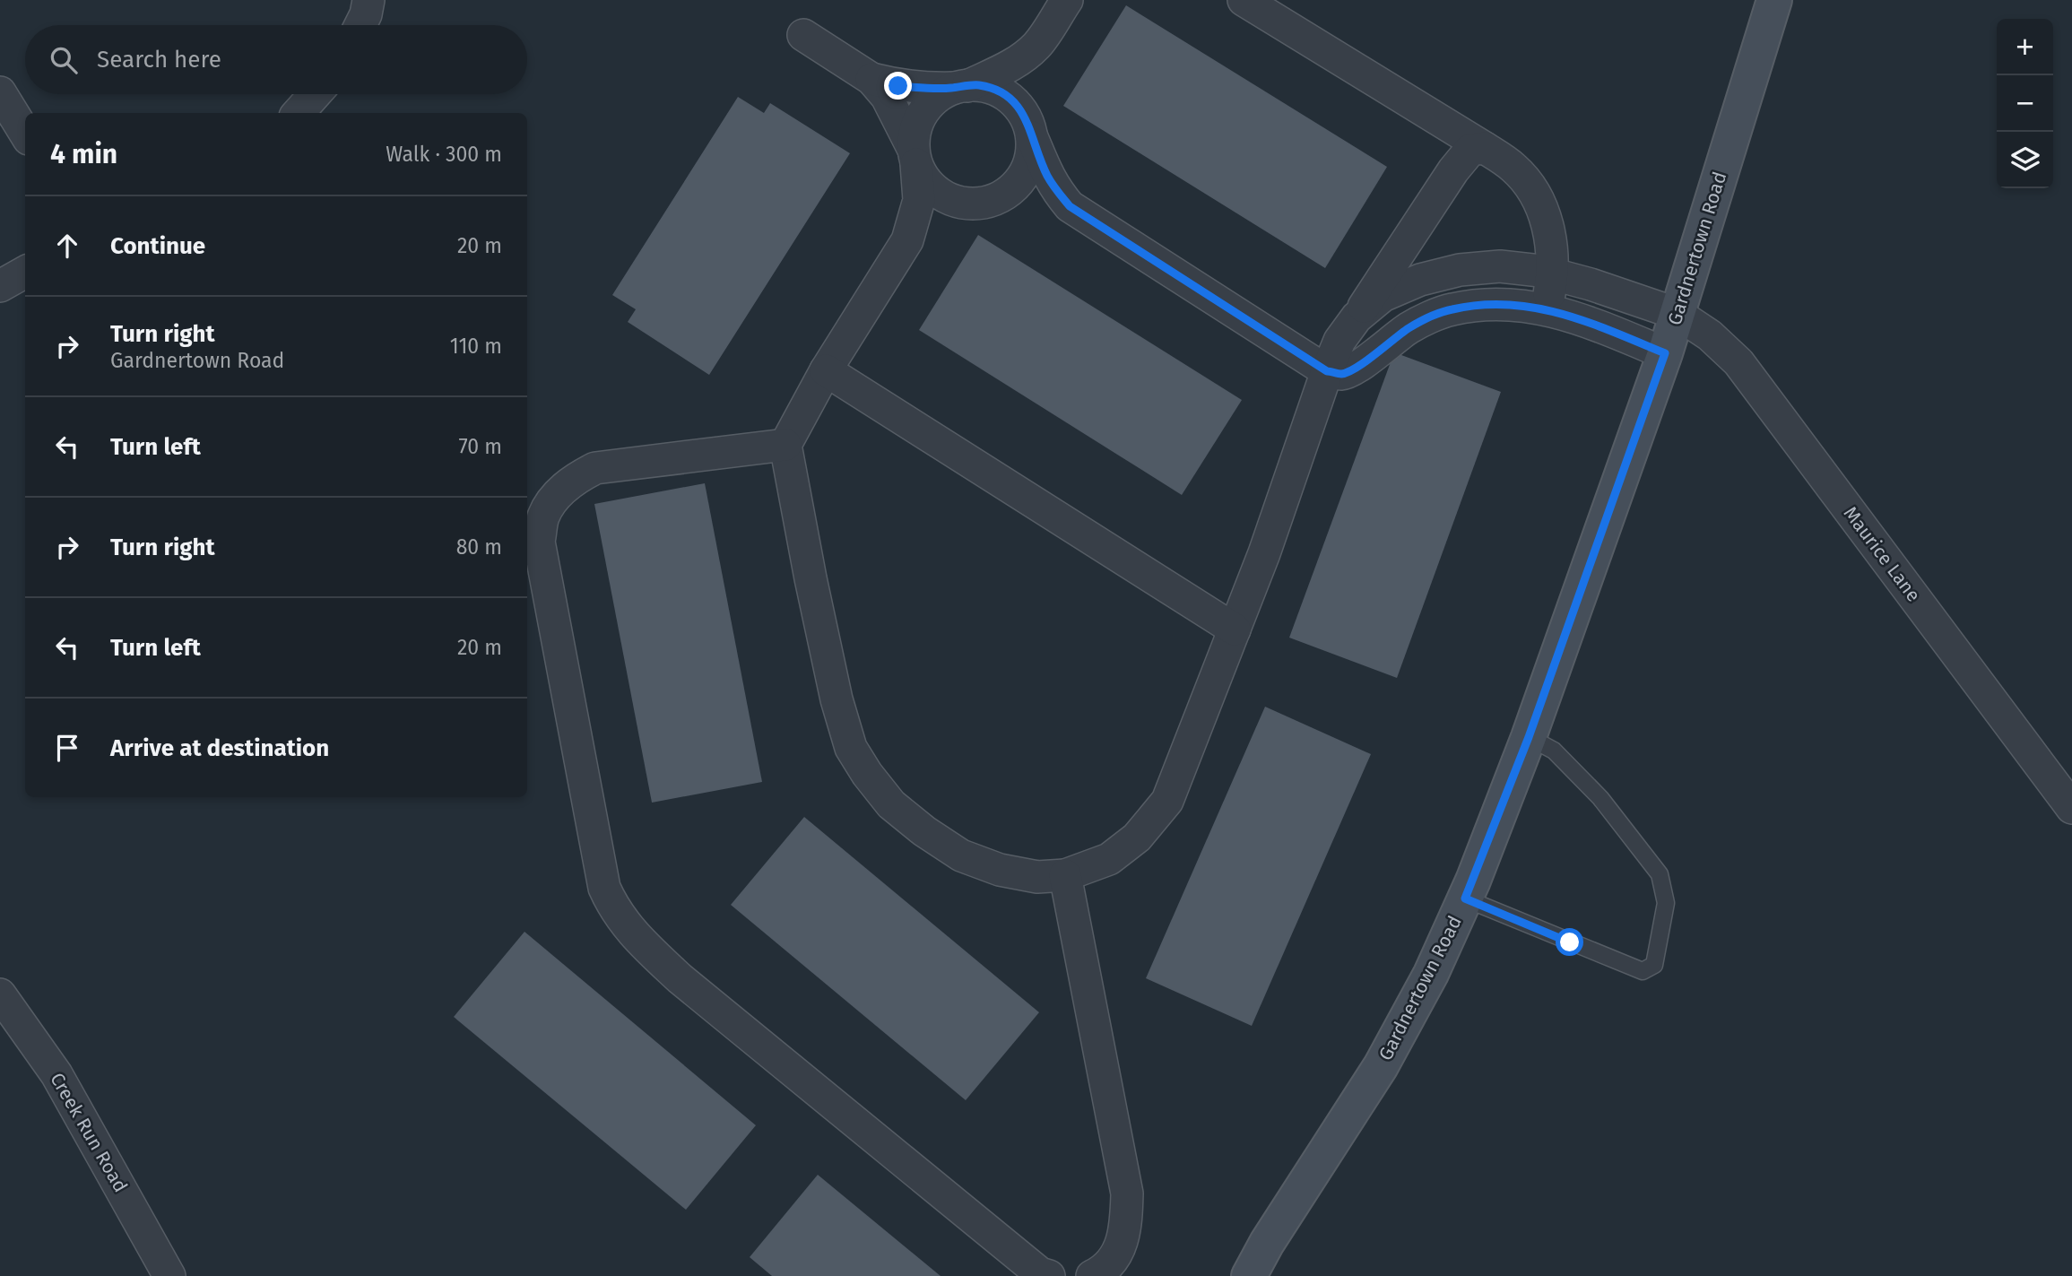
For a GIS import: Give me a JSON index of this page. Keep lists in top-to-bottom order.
{
  "streets": {
    "street": ["Gardnertown Road", "Maurice Lane", "Creek Run Road"]
  },
  "crossings": [
    ["Gardnertown Road", "Maurice Lane"]
  ],
  "page": {
    "map_buttons": ["+", "−"],
    "search": "Search here",
    "heading": ["4 min", "Walk · 300 m"],
    "list": [
      ["Continue", "20 m"],
      ["Turn right", "Gardnertown Road", "110 m"],
      ["Turn left", "70 m"],
      ["Turn right", "80 m"],
      ["Turn left", "20 m"],
      "Arrive at destination"
    ]
  }
}
